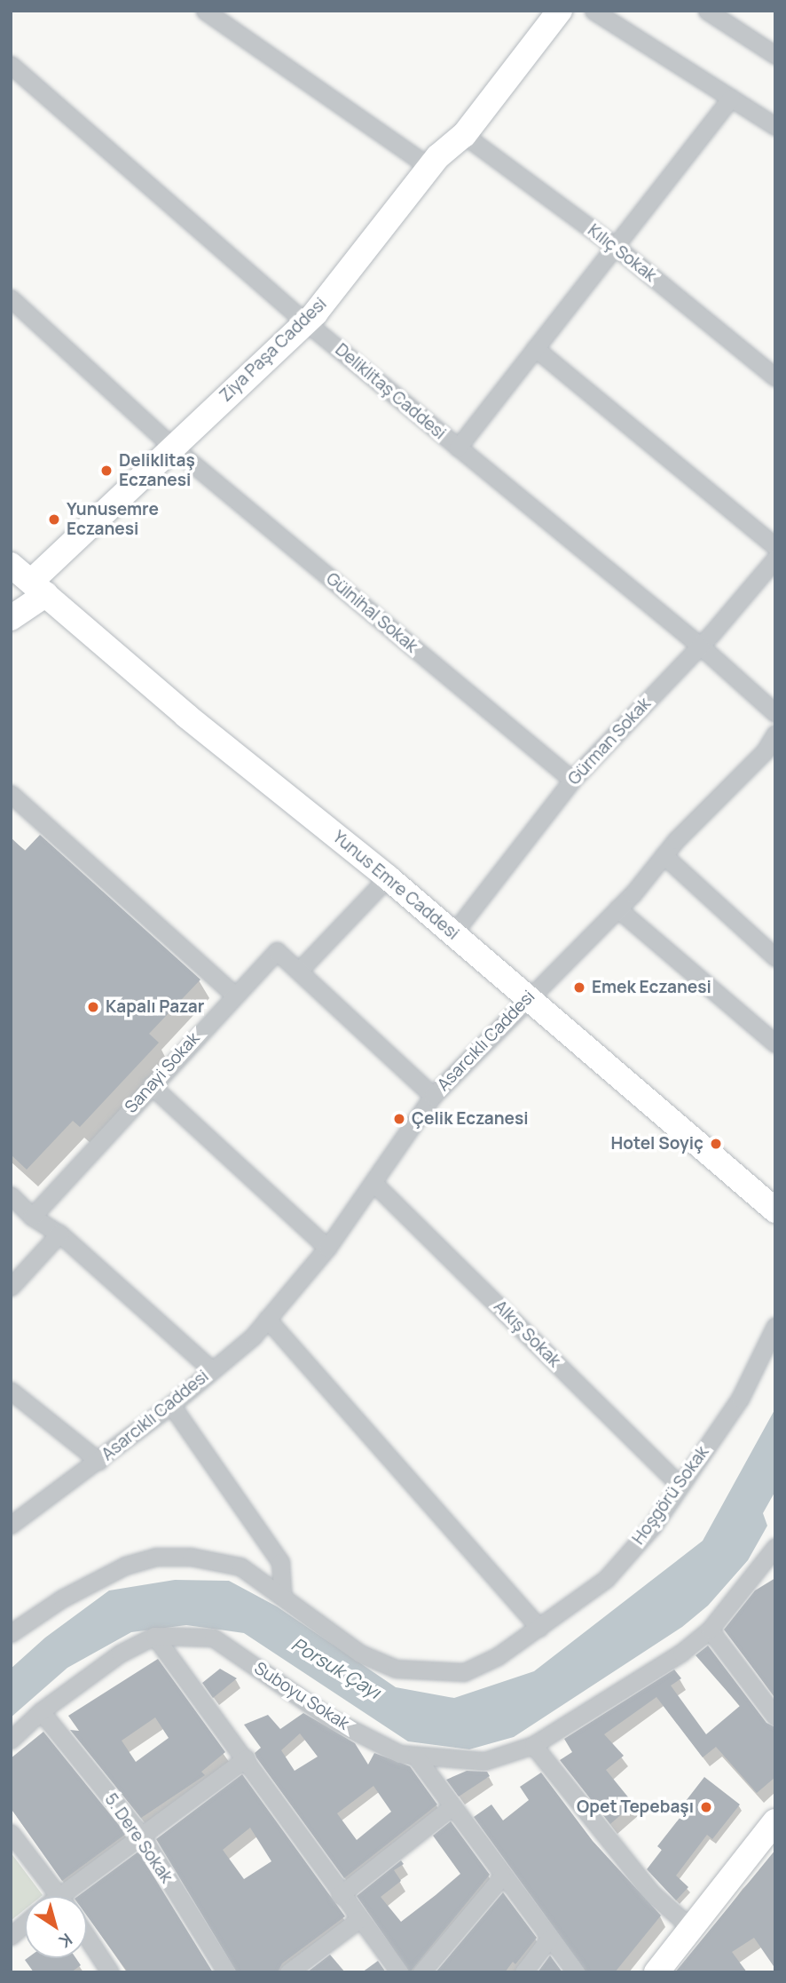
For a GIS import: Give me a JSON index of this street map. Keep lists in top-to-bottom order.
{
  "streets": {
    "main road": ["Ziya Paşa Caddesi", "Yunus Emre Caddesi"],
    "street": [
      "Kılıç Sokak",
      "Deliklitaş Caddesi",
      "Gülnihal Sokak",
      "Gürman Sokak",
      "Asarcıklı Caddesi",
      "Sanayi Sokak",
      "Alkış Sokak",
      "Hoşgörü Sokak",
      "Suboyu Sokak",
      "5. Dere Sokak"
    ]
  },
  "crossings": [
    ["Kılıç Sokak", "Ziya Paşa Caddesi"],
    ["Ziya Paşa Caddesi", "Deliklitaş Caddesi"],
    ["Ziya Paşa Caddesi", "Gülnihal Sokak"],
    ["Ziya Paşa Caddesi", "Yunus Emre Caddesi"],
    ["Deliklitaş Caddesi", "Gürman Sokak"],
    ["Gülnihal Sokak", "Gürman Sokak"],
    ["Gürman Sokak", "Yunus Emre Caddesi"],
    ["Yunus Emre Caddesi", "Asarcıklı Caddesi"],
    ["Asarcıklı Caddesi", "Sanayi Sokak"],
    ["Asarcıklı Caddesi", "Alkış Sokak"],
    ["Alkış Sokak", "Hoşgörü Sokak"],
    ["Suboyu Sokak", "5. Dere Sokak"]
  ],
  "water": ["Porsuk Çayı"],
  "places": [
    "Deliklitaş Eczanesi",
    "Yunusemre Eczanesi",
    "Emek Eczanesi",
    "Kapalı Pazar",
    "Çelik Eczanesi",
    "Hotel Soyiç",
    "Opet Tepebaşı"
  ],
  "north": "bottom right"
}
